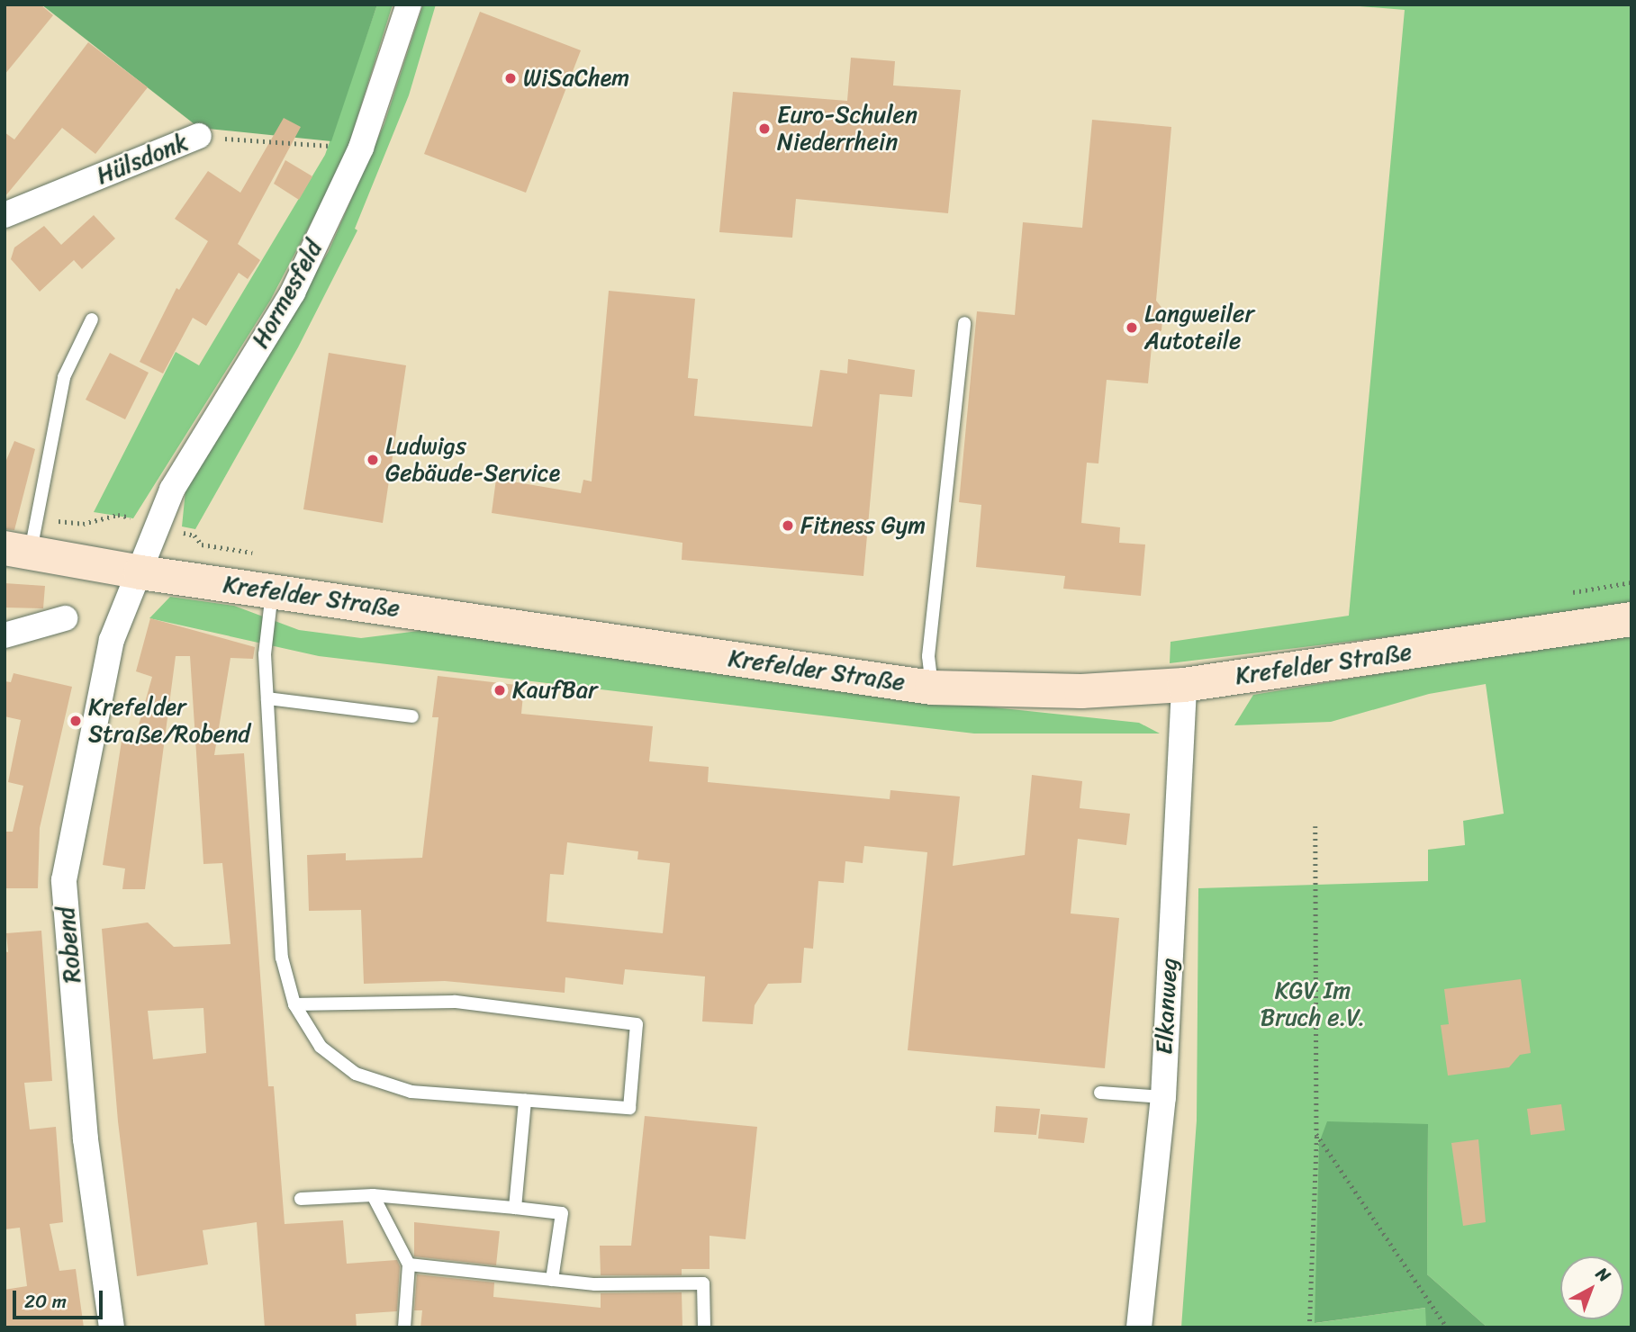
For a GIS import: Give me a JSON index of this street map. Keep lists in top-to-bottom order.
{
  "streets": {
    "main road": ["Krefelder Straße"],
    "street": [
      "Hülsdonk",
      "Hormesfeld",
      "Robend",
      "Elkanweg"
    ]
  },
  "crossings": [
    ["Hülsdonk", "Hormesfeld"],
    ["Hormesfeld", "Krefelder Straße"],
    ["Hormesfeld", "Robend"],
    ["Krefelder Straße", "Robend"],
    ["Krefelder Straße", "Elkanweg"]
  ],
  "parks": ["KGV Im Bruch e.V."],
  "places": [
    "WiSaChem",
    "Euro-Schulen Niederrhein",
    "Langweiler Autoteile",
    "Ludwigs Gebäude-Service",
    "Fitness Gym",
    "KaufBar",
    "Krefelder Straße/Robend"
  ],
  "scale_bar": "20 m",
  "north": "top right"
}
